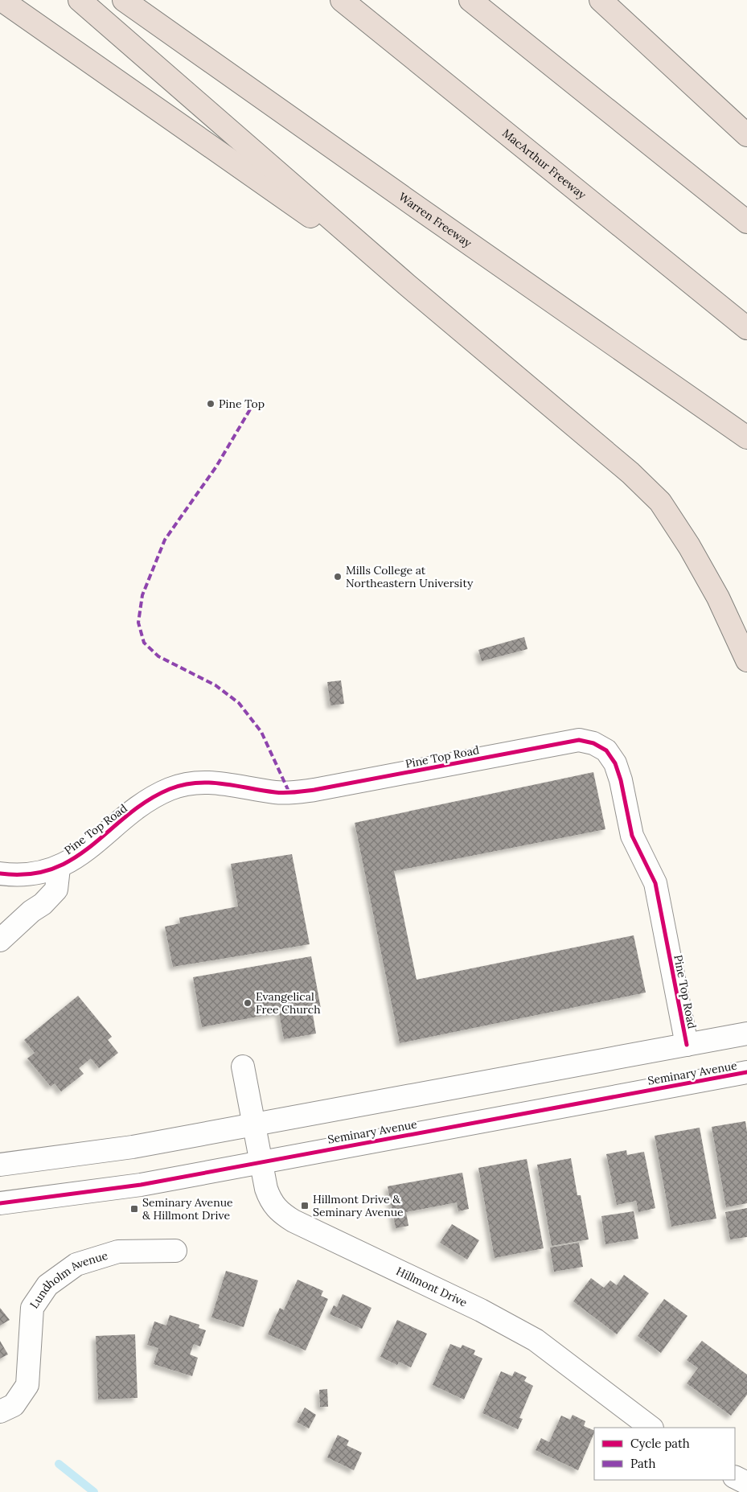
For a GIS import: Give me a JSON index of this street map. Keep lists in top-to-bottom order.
{
  "streets": {
    "highway": ["MacArthur Freeway", "Warren Freeway"],
    "street": [
      "Pine Top Road",
      "Seminary Avenue",
      "Lundholm Avenue",
      "Hillmont Drive"
    ]
  },
  "crossings": [
    ["Seminary Avenue", "Hillmont Drive"]
  ],
  "places": {
    "other": ["Pine Top", "Mills College at Northeastern University", "Evangelical Free Church"],
    "transit": ["Hillmont Drive & Seminary Avenue", "Seminary Avenue & Hillmont Drive"]
  },
  "legend": ["Cycle path", "Path"]
}
